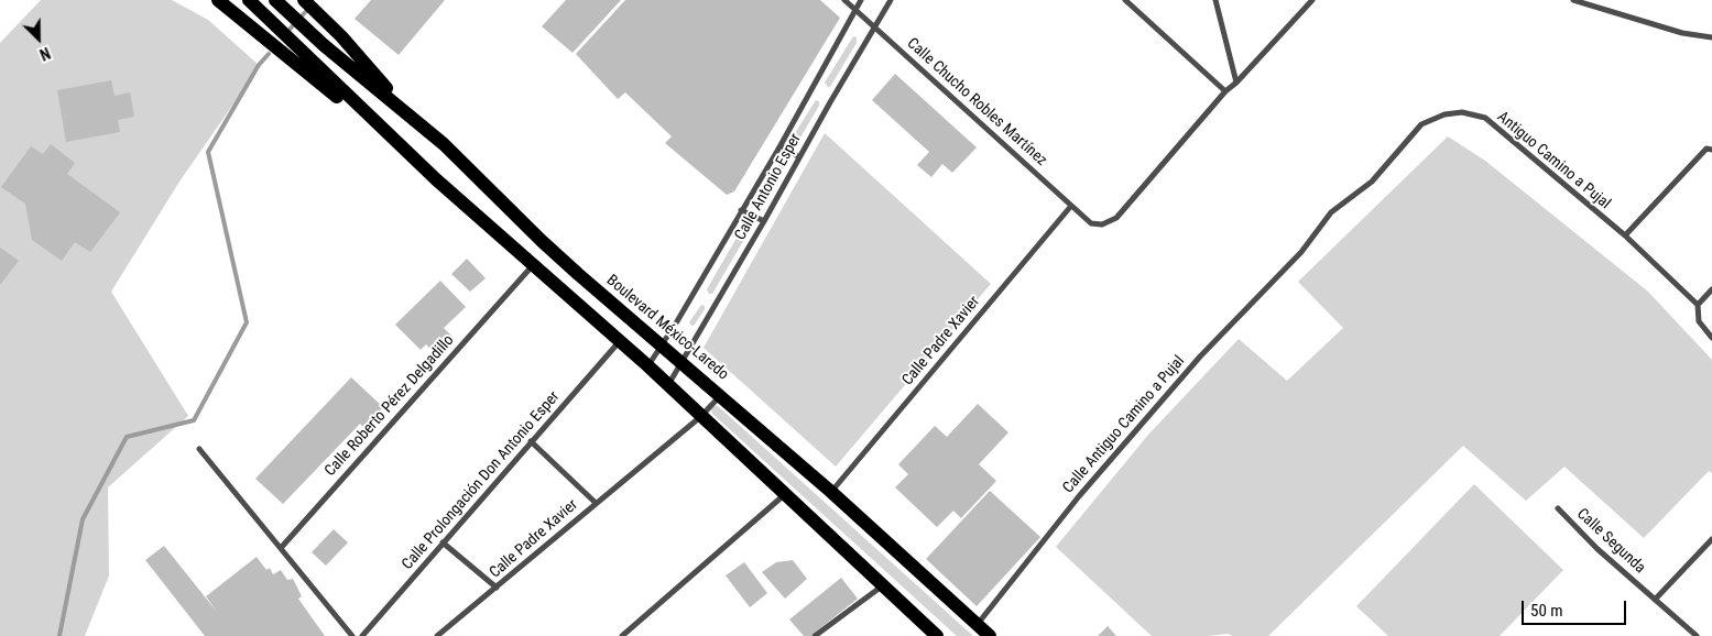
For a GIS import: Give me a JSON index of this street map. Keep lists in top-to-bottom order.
{
  "streets": {
    "main road": ["Boulevard México-Laredo"],
    "street": [
      "Calle Chucho Robles Martínez",
      "Antiguo Camino a Pujal",
      "Calle Antonio Esper",
      "Calle Padre Xavier",
      "Calle Roberto Pérez Delgadillo",
      "Calle Antiguo Camino a Pujal",
      "Calle Prolongación Don Antonio Esper",
      "Calle Segunda"
    ]
  },
  "crossings": [
    ["Calle Chucho Robles Martínez", "Calle Antonio Esper"],
    ["Calle Chucho Robles Martínez", "Calle Padre Xavier"],
    ["Antiguo Camino a Pujal", "Calle Antiguo Camino a Pujal"],
    ["Calle Antonio Esper", "Boulevard México-Laredo"],
    ["Boulevard México-Laredo", "Calle Padre Xavier"],
    ["Boulevard México-Laredo", "Calle Antiguo Camino a Pujal"]
  ],
  "scale_bar": "50 m",
  "north": "bottom right"
}
